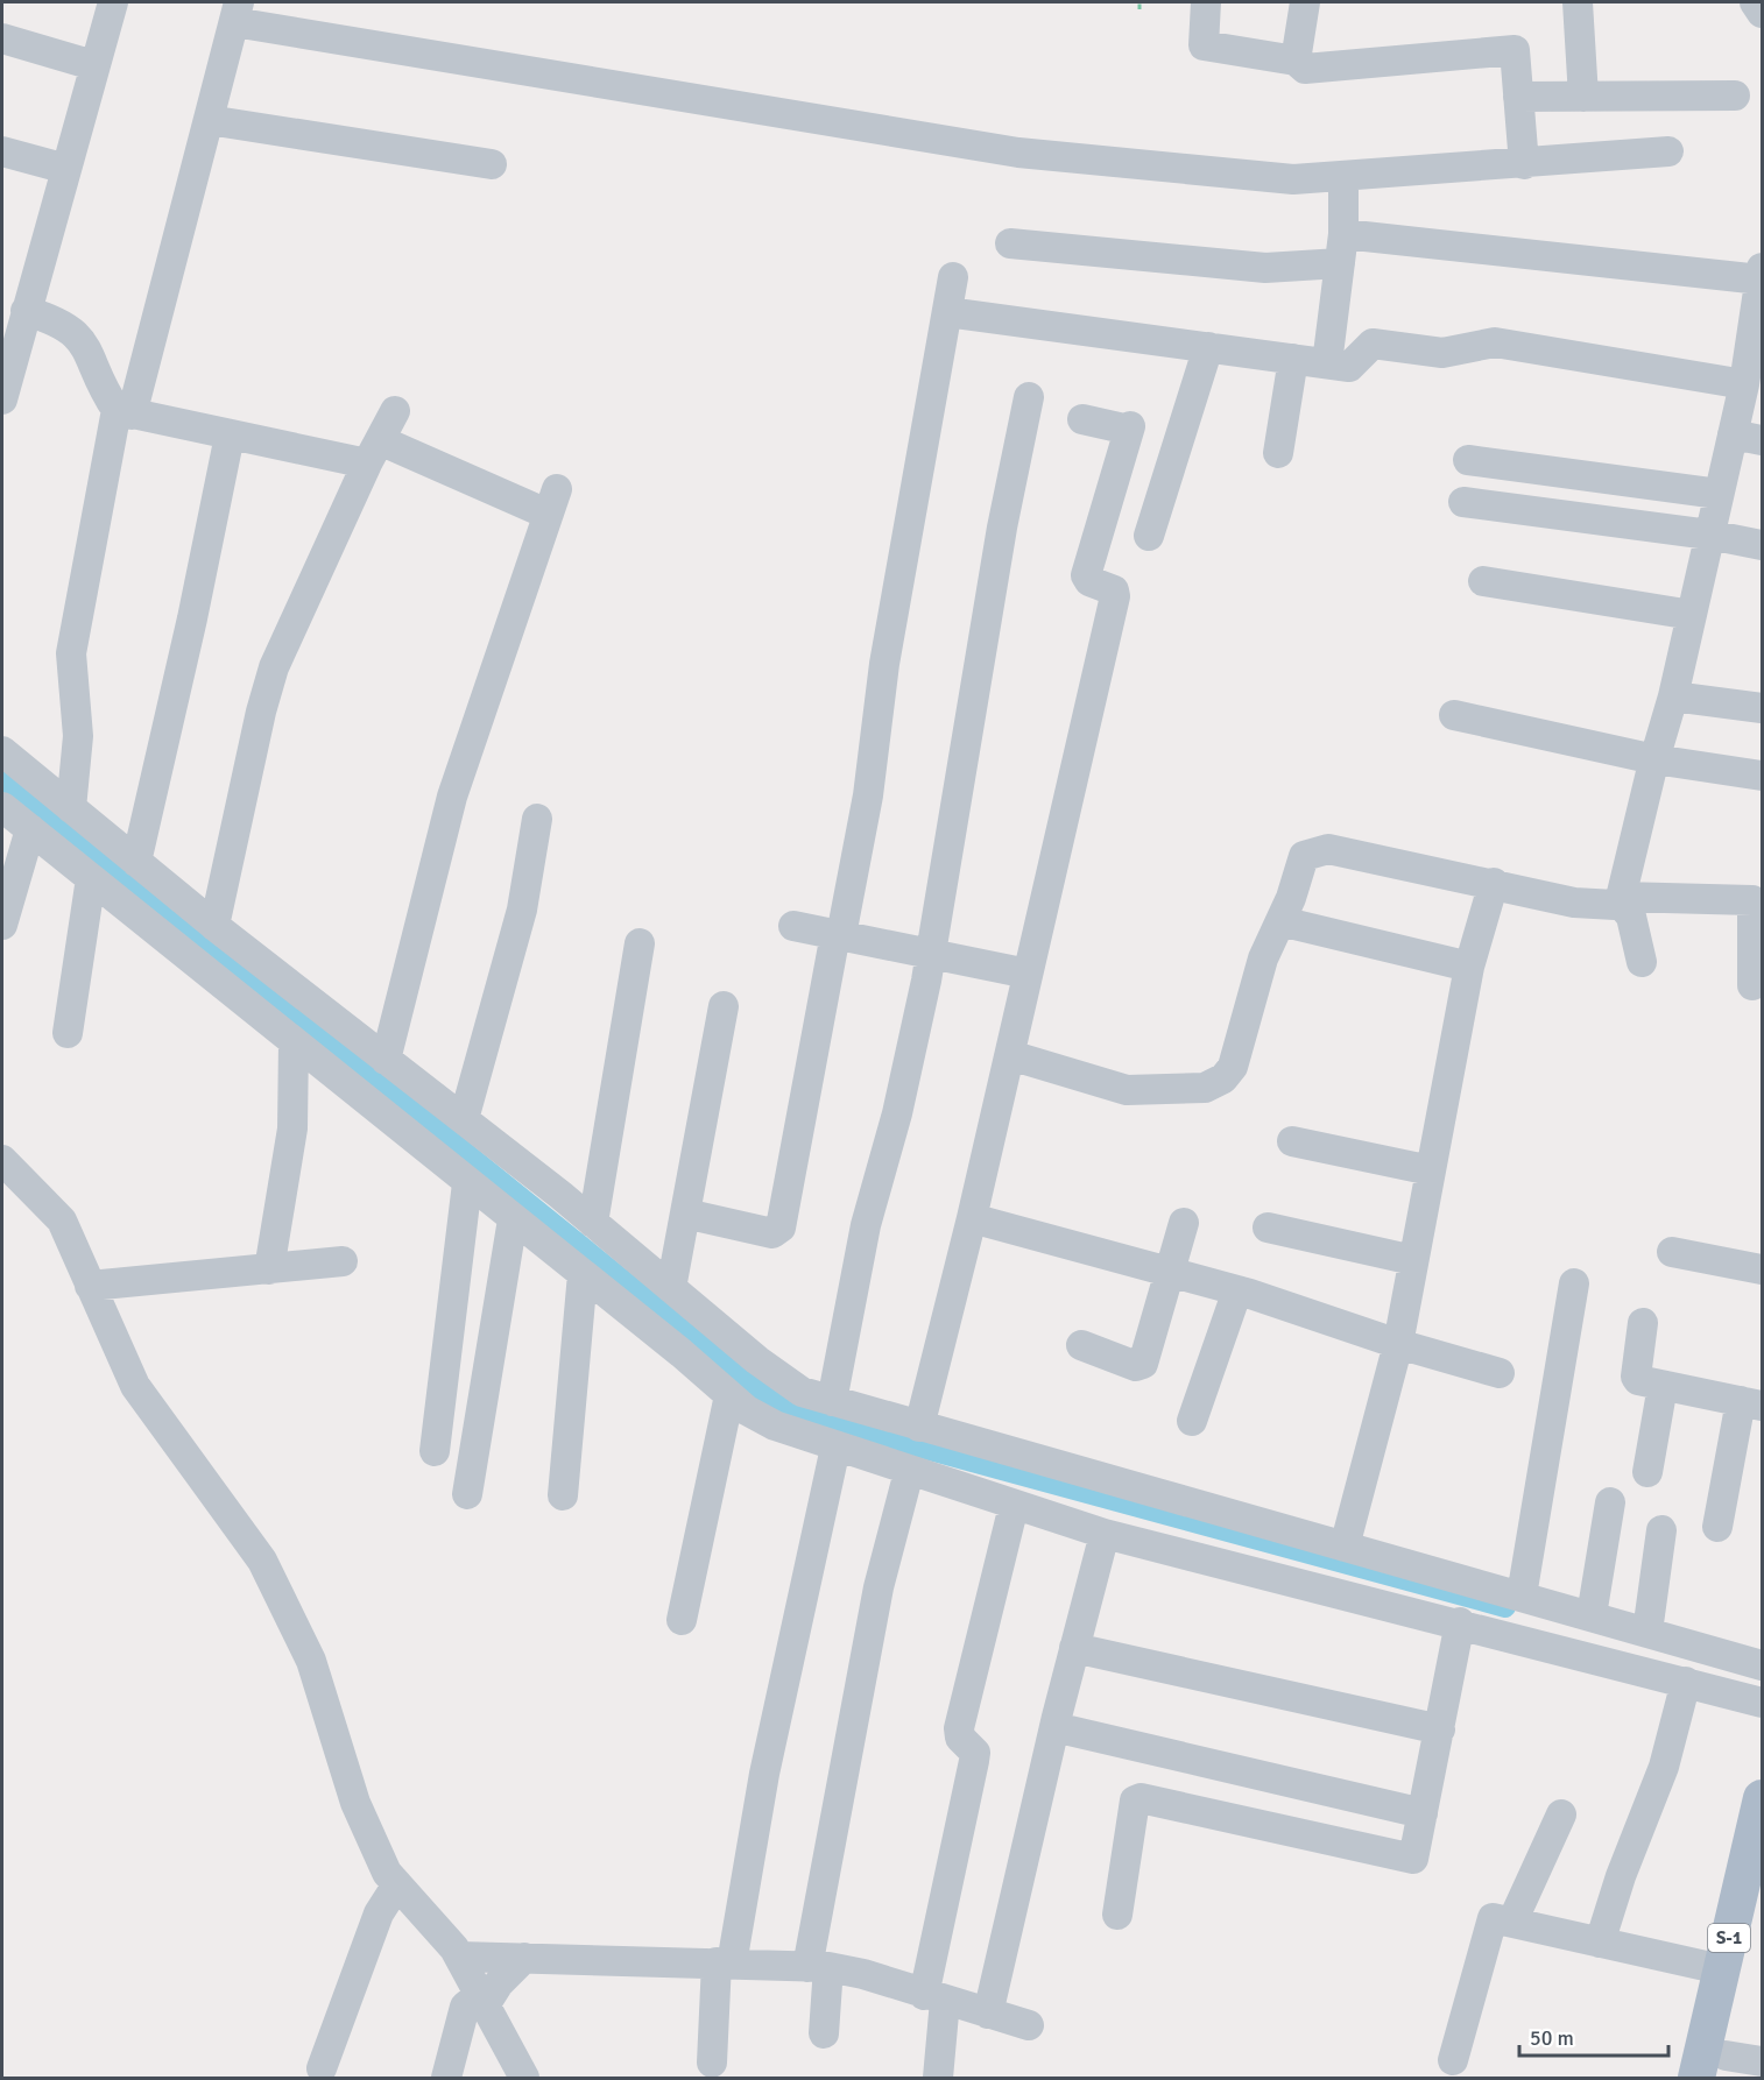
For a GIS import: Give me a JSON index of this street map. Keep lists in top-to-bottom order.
{
  "streets": {
    "main road": ["S-1"]
  },
  "scale_bar": "50 m"
}
